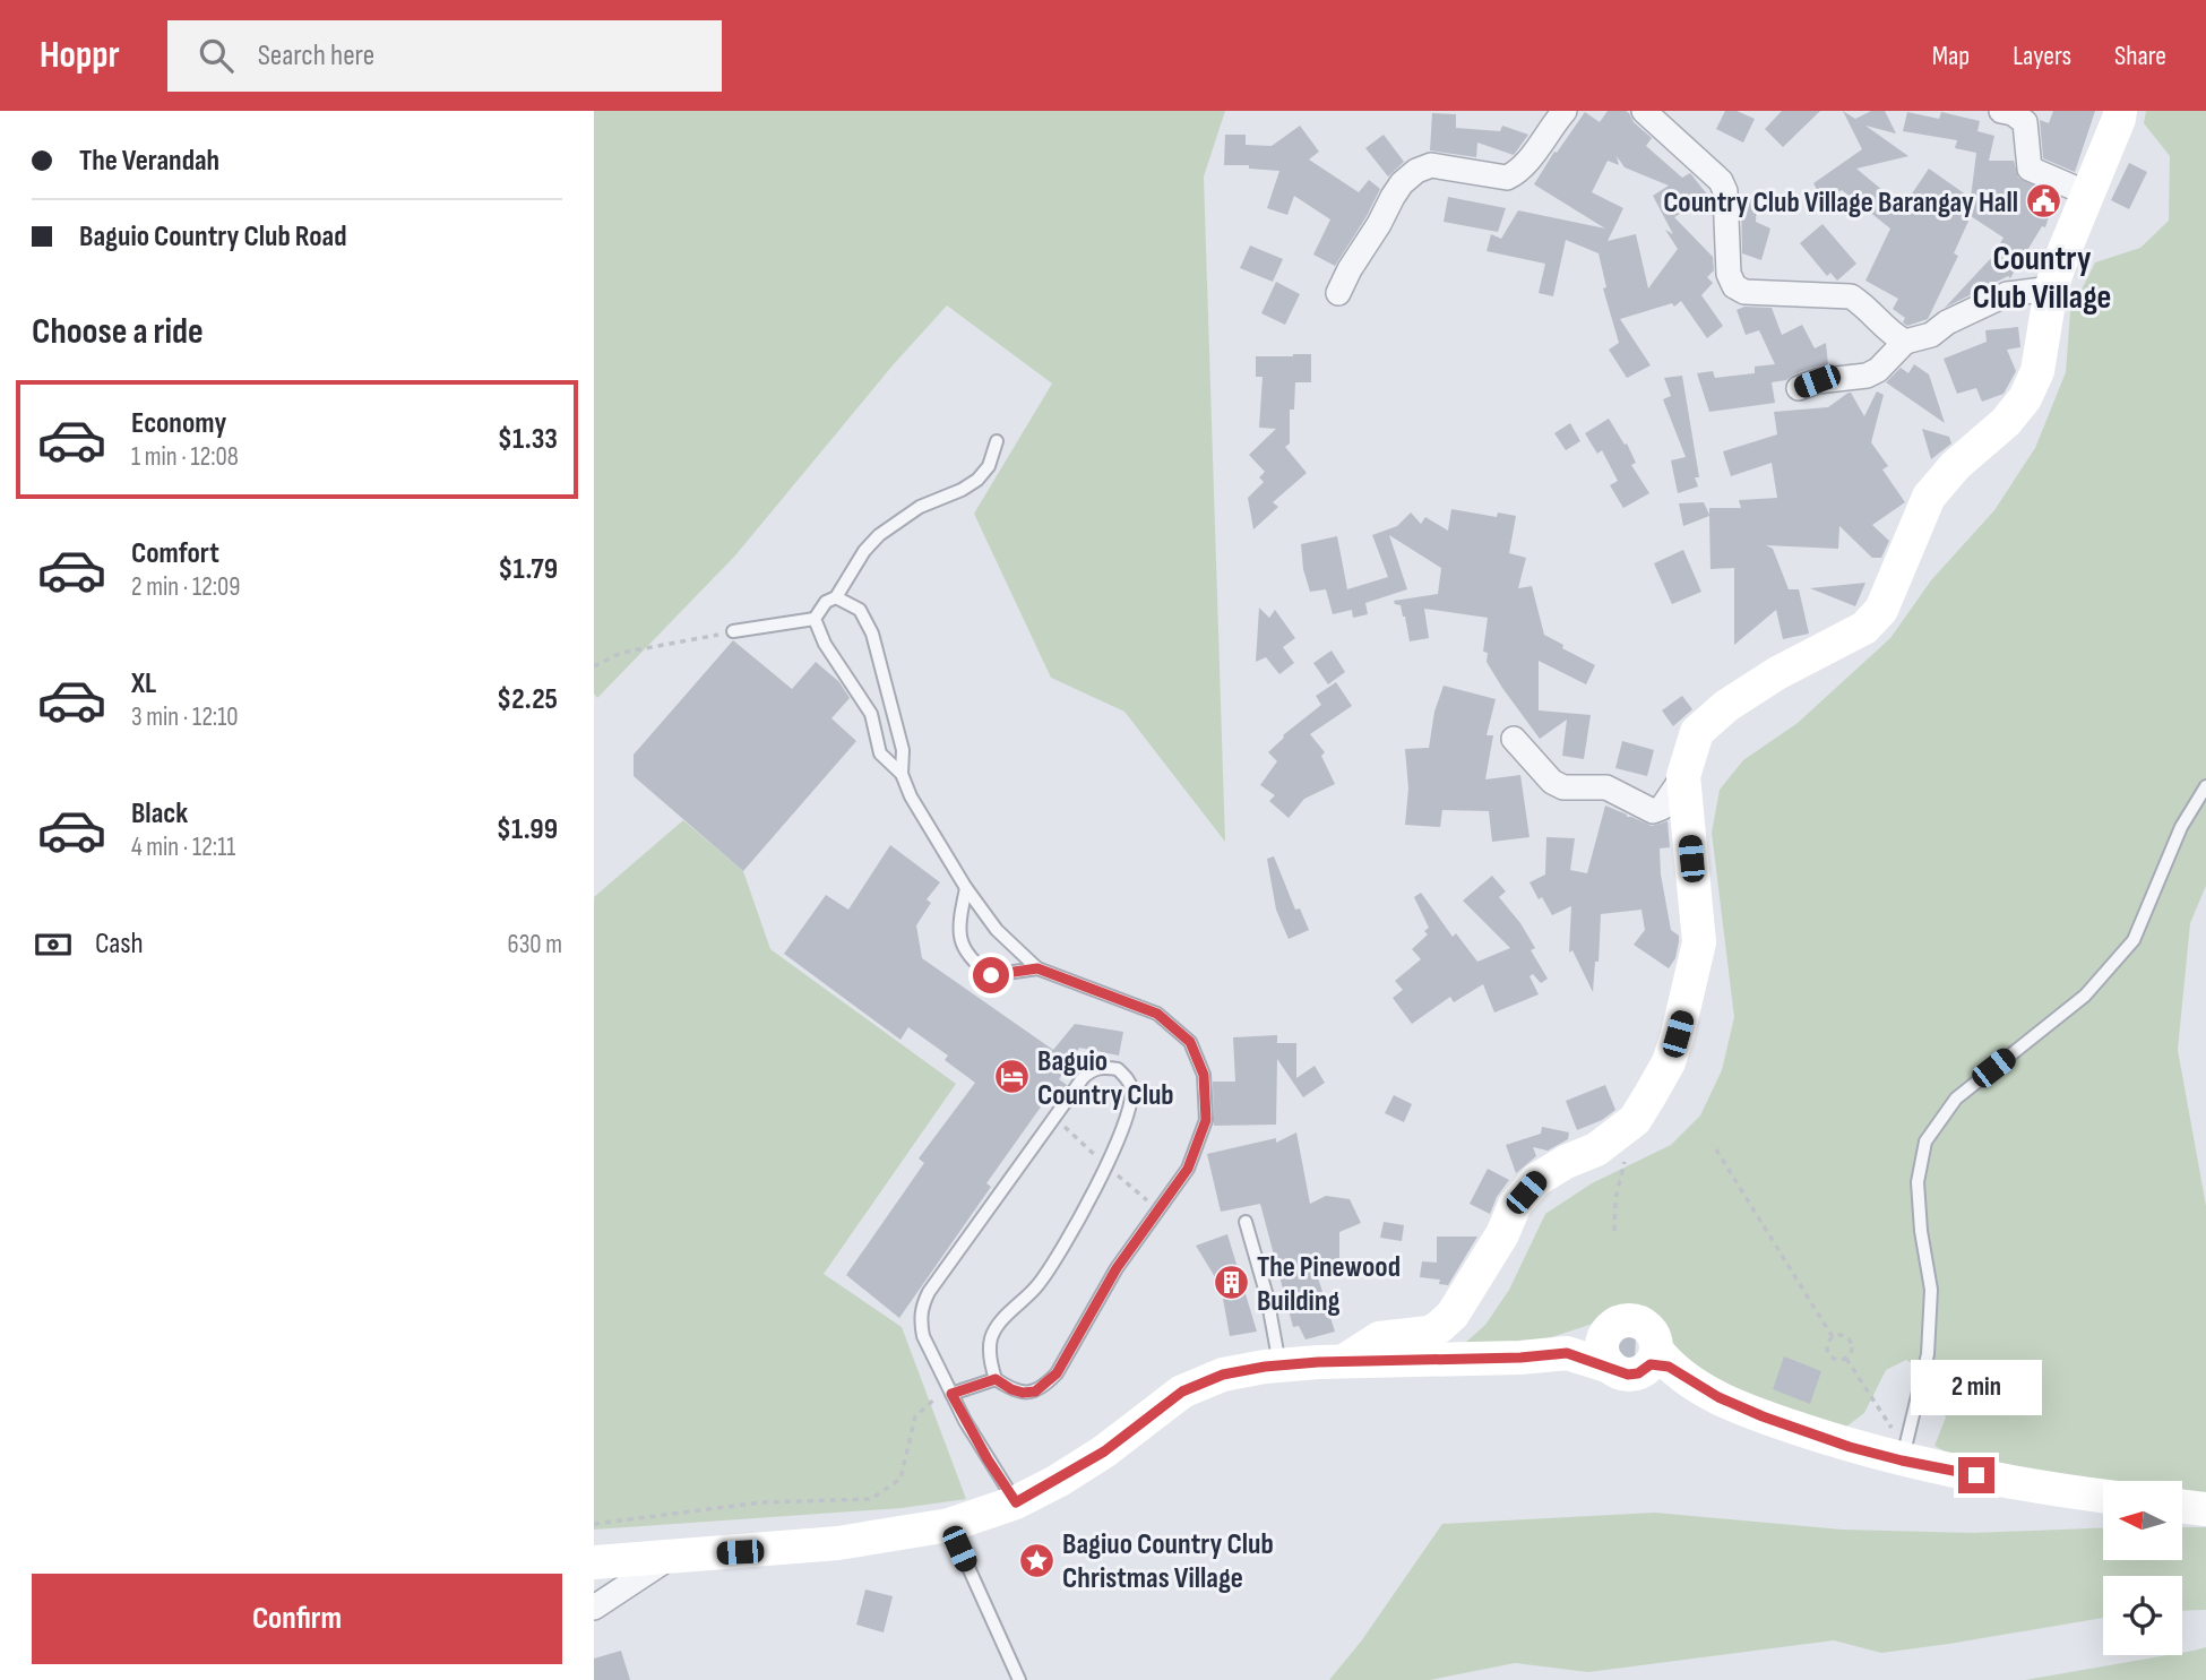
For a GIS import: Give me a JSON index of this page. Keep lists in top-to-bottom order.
{
  "districts": ["Country Club Village"],
  "places": {
    "public building": ["Country Club Village Barangay Hall"],
    "hotel": ["Baguio Country Club"],
    "building": ["The Pinewood Building"],
    "place": ["Bagiuo Country Club Christmas Village"]
  },
  "north": "left",
  "page": {
    "header": "Hoppr",
    "search": "Search here",
    "nav": ["Map", "Layers", "Share"],
    "banner": ["The Verandah", "Baguio Country Club Road"],
    "heading": "Choose a ride",
    "list": [
      {
        "name": "Economy",
        "note": "1 min · 12:08",
        "value": "$1.33"
      },
      {
        "name": "Comfort",
        "note": "2 min · 12:09",
        "value": "$1.79"
      },
      {
        "name": "XL",
        "note": "3 min · 12:10",
        "value": "$2.25"
      },
      {
        "name": "Black",
        "note": "4 min · 12:11",
        "value": "$1.99"
      }
    ],
    "pay": ["Cash", "630 m"],
    "bubble": "2 min",
    "buttons": "Confirm"
  }
}
